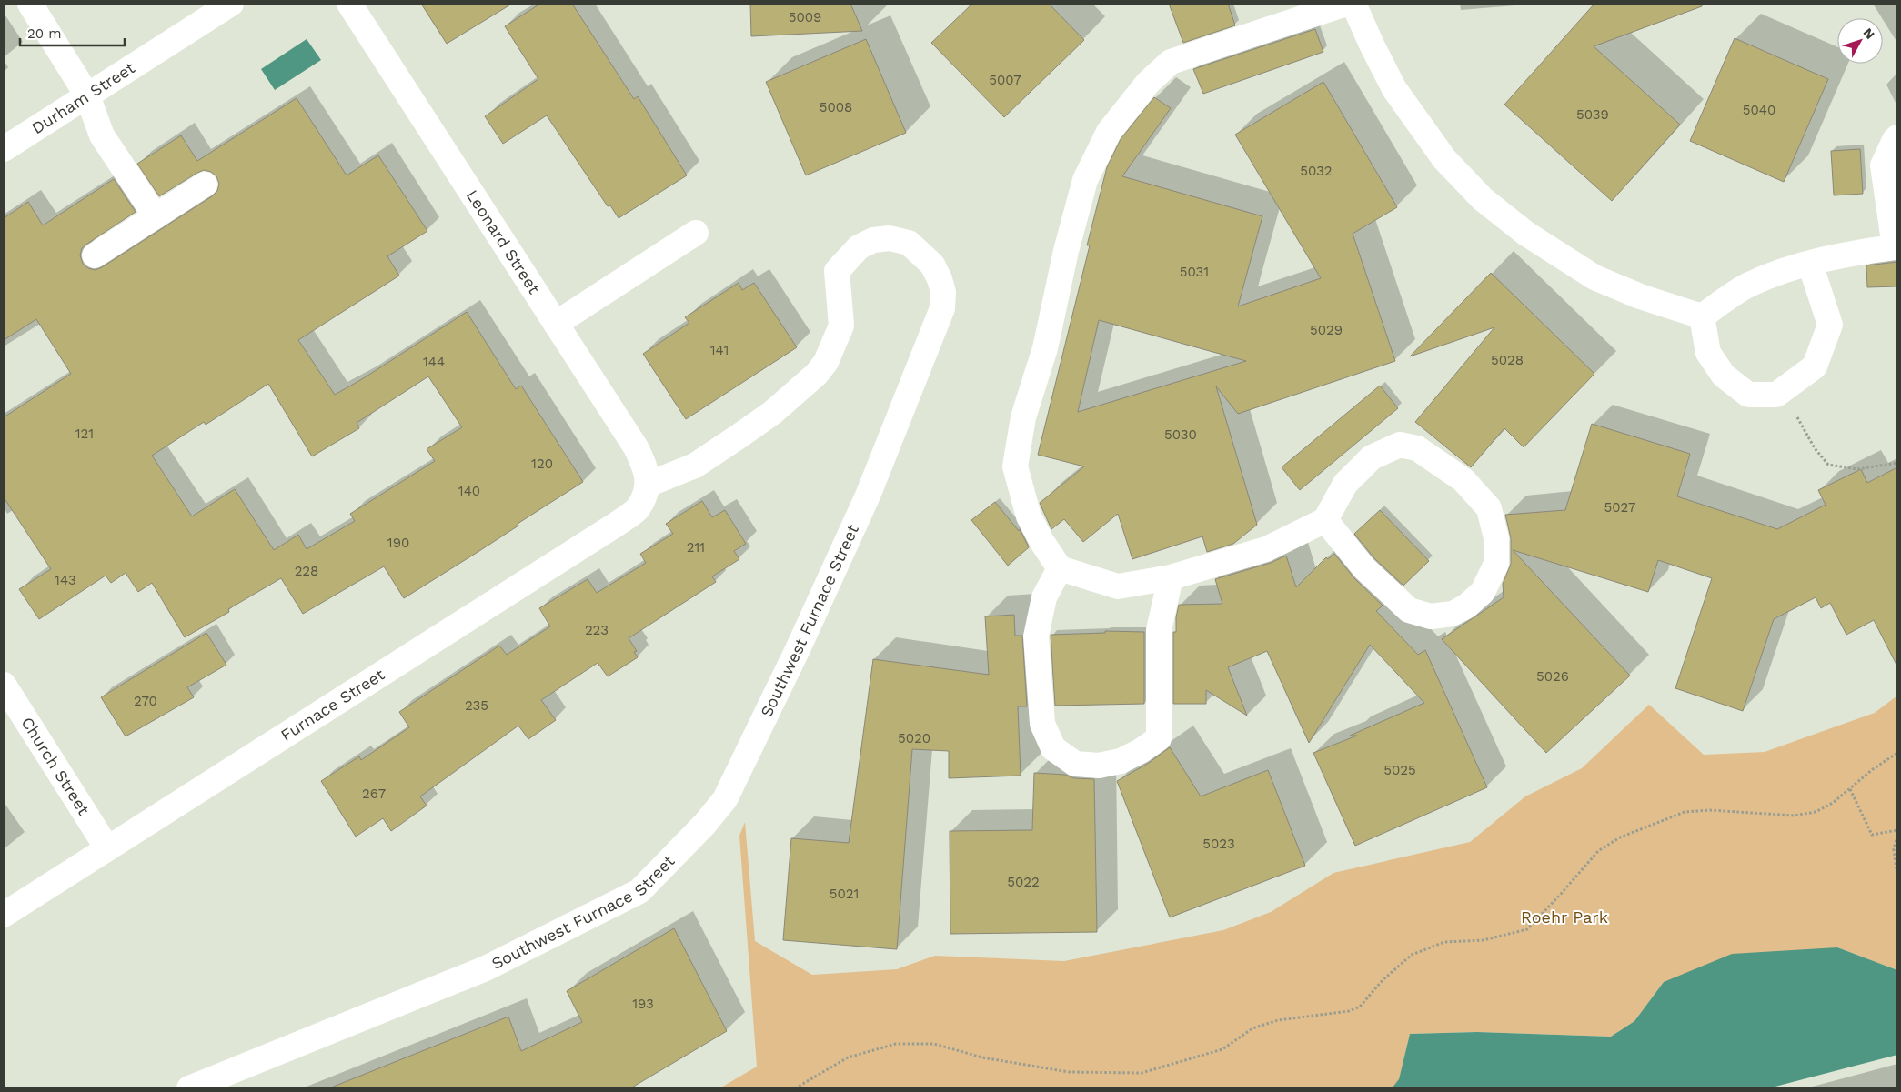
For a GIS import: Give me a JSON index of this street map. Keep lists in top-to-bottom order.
{
  "streets": {
    "street": [
      "Durham Street",
      "Leonard Street",
      "Southwest Furnace Street",
      "Furnace Street",
      "Church Street"
    ]
  },
  "crossings": [
    ["Leonard Street", "Southwest Furnace Street"],
    ["Leonard Street", "Furnace Street"],
    ["Southwest Furnace Street", "Furnace Street"],
    ["Furnace Street", "Church Street"]
  ],
  "parks": ["Roehr Park"],
  "house_numbers": [
    "5009",
    "5007",
    "5008",
    "5040",
    "5039",
    "5032",
    "5031",
    "5029",
    "141",
    "5028",
    "144",
    "121",
    "5030",
    "120",
    "140",
    "5027",
    "190",
    "211",
    "228",
    "143",
    "223",
    "5026",
    "270",
    "235",
    "5020",
    "5025",
    "267",
    "5023",
    "5022",
    "5021",
    "193"
  ],
  "scale_bar": "20 m",
  "north": "top right"
}
